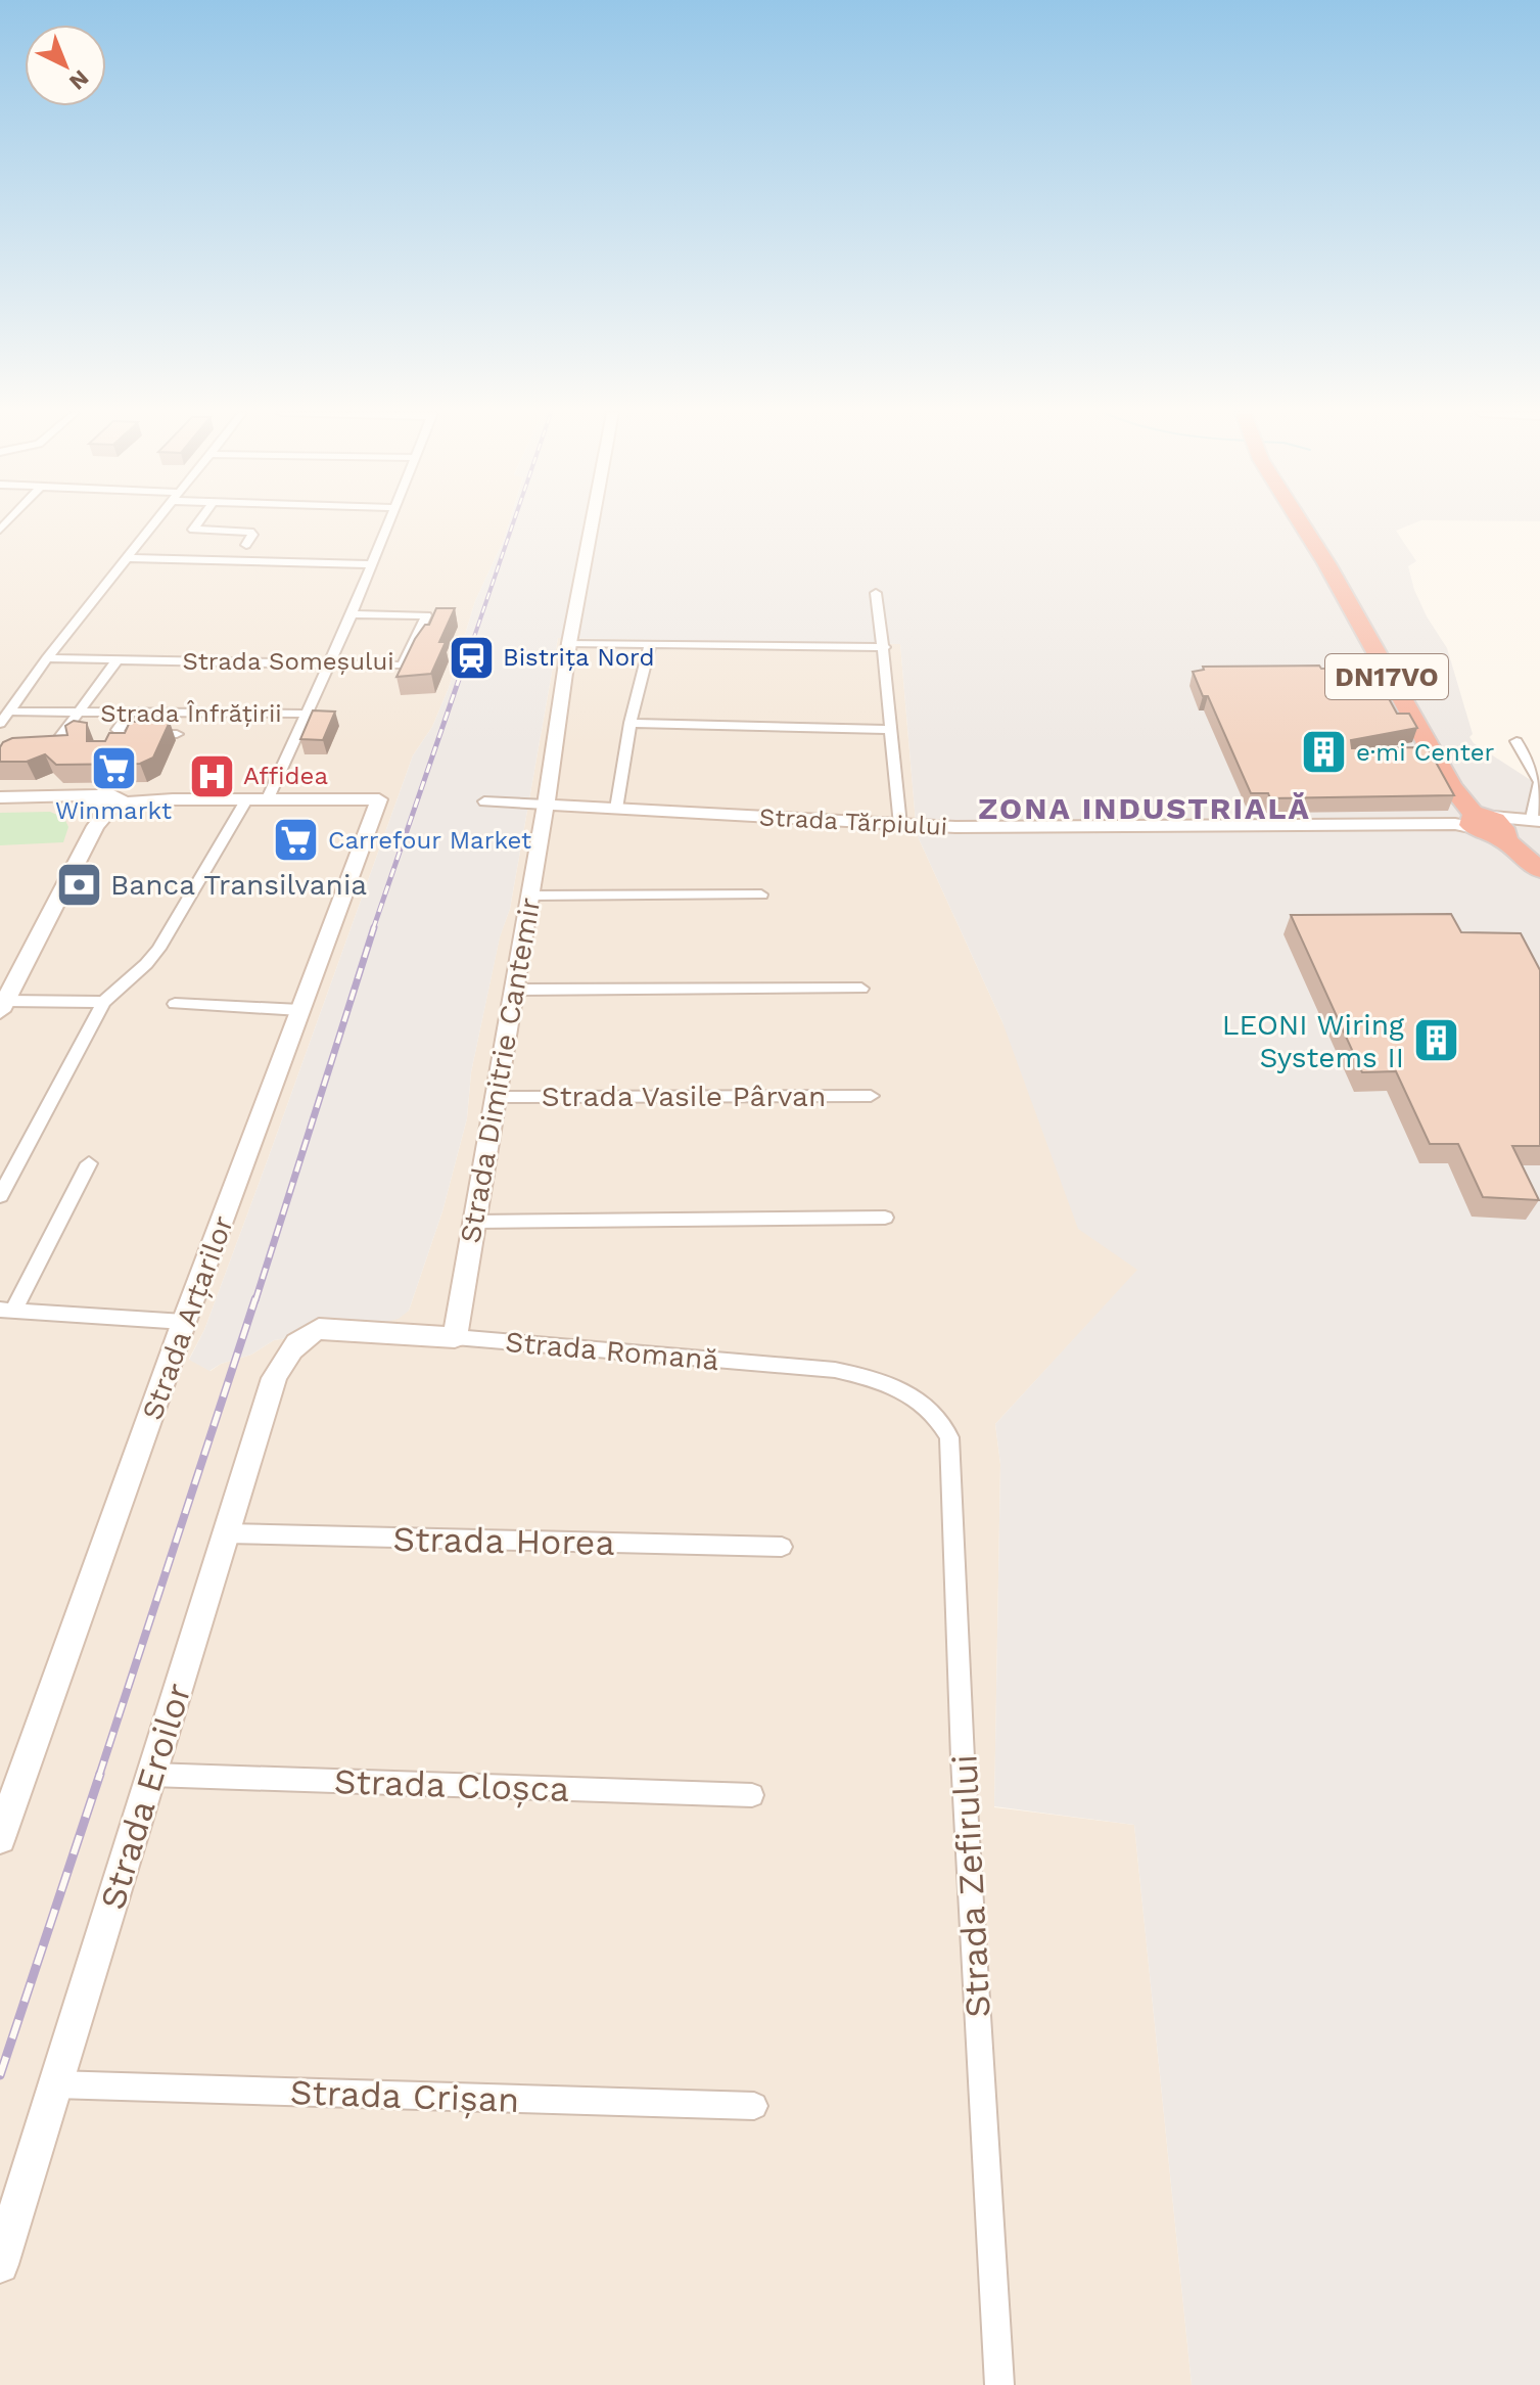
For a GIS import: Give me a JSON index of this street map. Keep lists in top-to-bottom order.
{
  "streets": {
    "highway": ["DN17VO"],
    "street": [
      "Strada Someșului",
      "Strada Înfrățirii",
      "Strada Tărpiului",
      "Strada Dimitrie Cantemir",
      "Strada Vasile Pârvan",
      "Strada Arțarilor",
      "Strada Romană",
      "Strada Horea",
      "Strada Cloșca",
      "Strada Eroilor",
      "Strada Zefirului",
      "Strada Crișan"
    ]
  },
  "crossings": [
    ["Strada Someșului", "Strada Înfrățirii"],
    ["DN17VO", "Strada Tărpiului"],
    ["Strada Tărpiului", "Strada Dimitrie Cantemir"],
    ["Strada Dimitrie Cantemir", "Strada Vasile Pârvan"],
    ["Strada Dimitrie Cantemir", "Strada Romană"],
    ["Strada Romană", "Strada Eroilor"],
    ["Strada Romană", "Strada Zefirului"],
    ["Strada Horea", "Strada Eroilor"],
    ["Strada Cloșca", "Strada Eroilor"],
    ["Strada Eroilor", "Strada Crișan"]
  ],
  "districts": ["ZONA INDUSTRIALĂ"],
  "places": {
    "station": ["Bistrița Nord"],
    "building": ["e·mi Center", "LEONI Wiring Systems II"],
    "supermarket": ["Winmarkt", "Carrefour Market"],
    "hospital": ["Affidea"],
    "bank": ["Banca Transilvania"]
  },
  "north": "bottom right"
}
